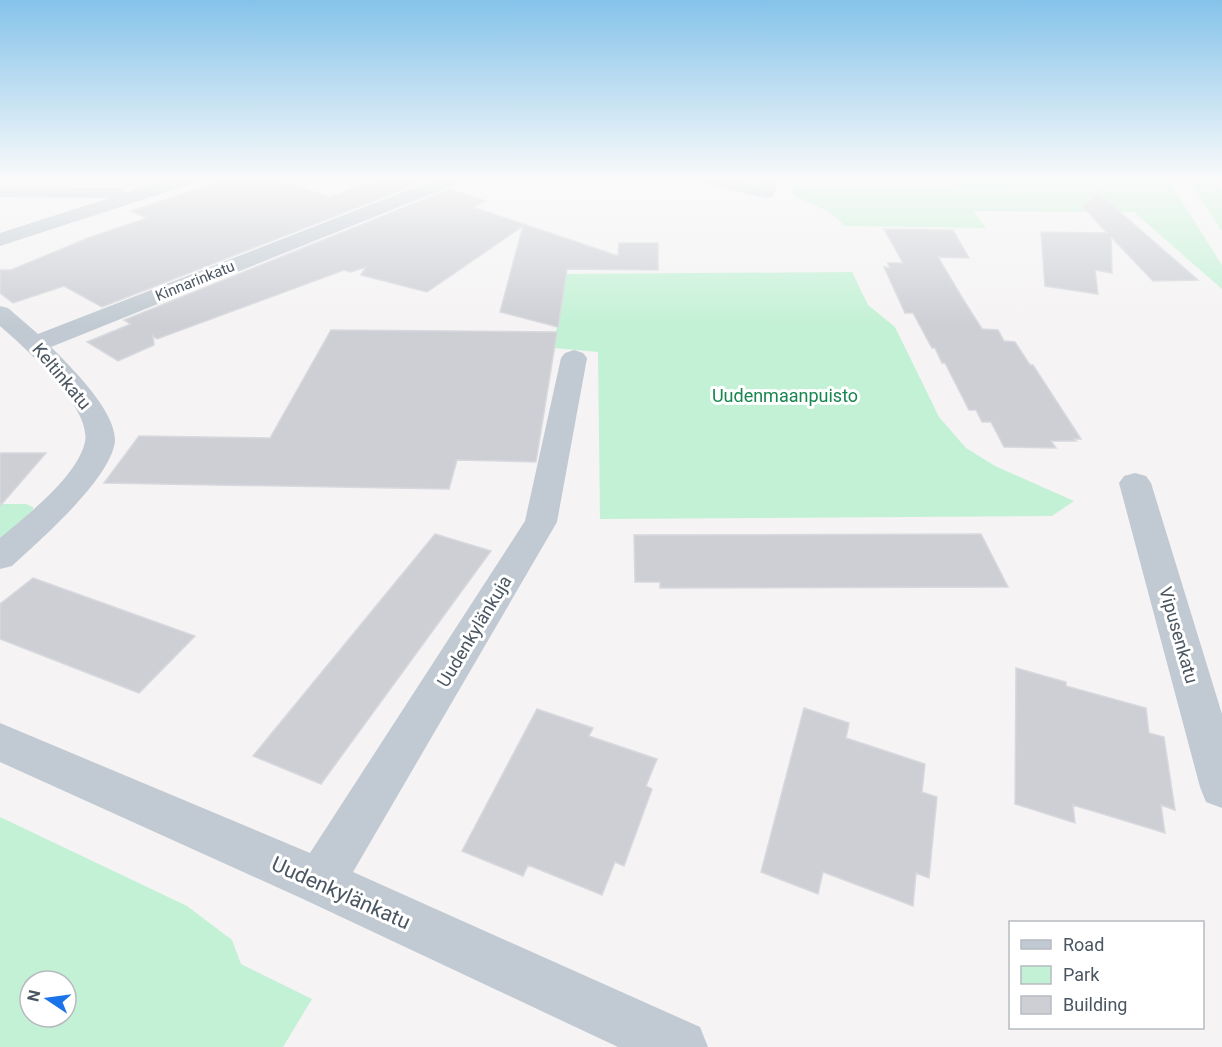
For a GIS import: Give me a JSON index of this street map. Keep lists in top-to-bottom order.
{
  "streets": {
    "street": [
      "Kinnarinkatu",
      "Keltinkatu",
      "Uudenkylänkuja",
      "Vipusenkatu",
      "Uudenkylänkatu"
    ]
  },
  "crossings": [
    ["Kinnarinkatu", "Keltinkatu"],
    ["Uudenkylänkuja", "Uudenkylänkatu"]
  ],
  "parks": ["Uudenmaanpuisto"],
  "legend": ["Road", "Park", "Building"],
  "north": "left"
}
